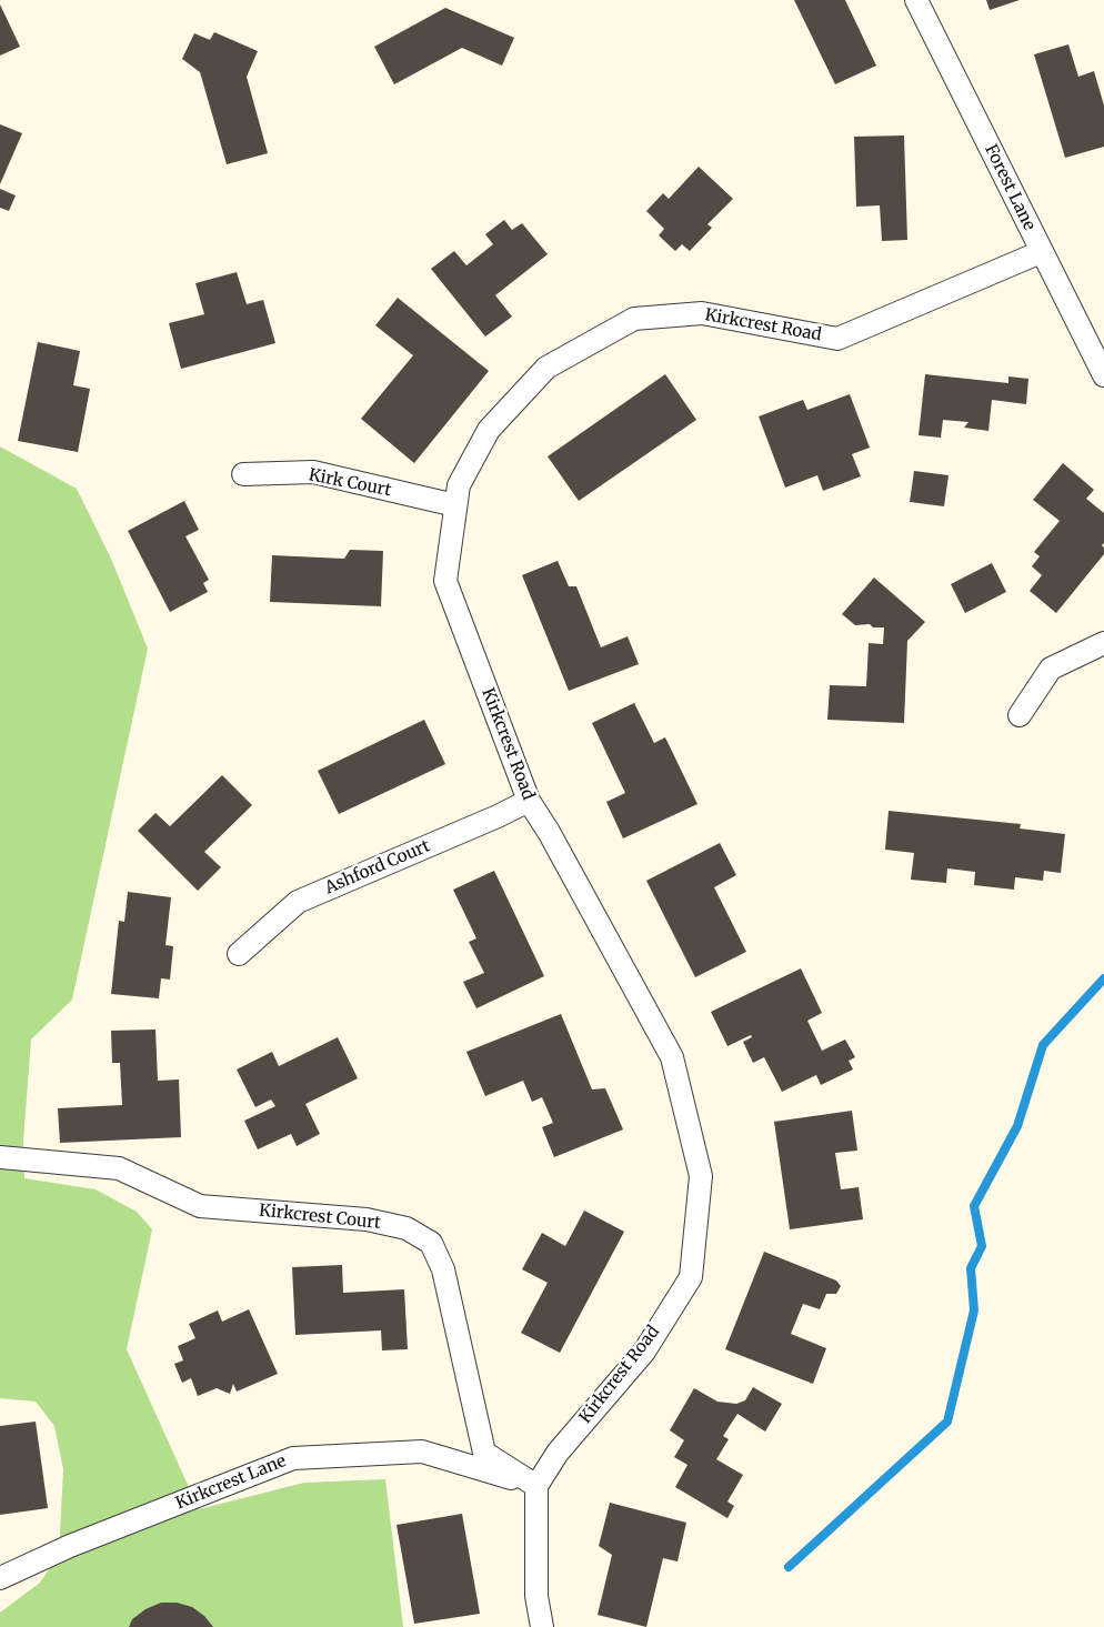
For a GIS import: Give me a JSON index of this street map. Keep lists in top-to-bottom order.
{
  "streets": {
    "street": [
      "Forest Lane",
      "Kirkcrest Road",
      "Kirk Court",
      "Ashford Court",
      "Kirkcrest Court",
      "Kirkcrest Lane"
    ]
  },
  "crossings": [
    ["Forest Lane", "Kirkcrest Road"],
    ["Kirkcrest Road", "Kirk Court"],
    ["Kirkcrest Road", "Ashford Court"],
    ["Kirkcrest Road", "Kirkcrest Court"],
    ["Kirkcrest Road", "Kirkcrest Lane"],
    ["Kirkcrest Court", "Kirkcrest Lane"]
  ]
}
